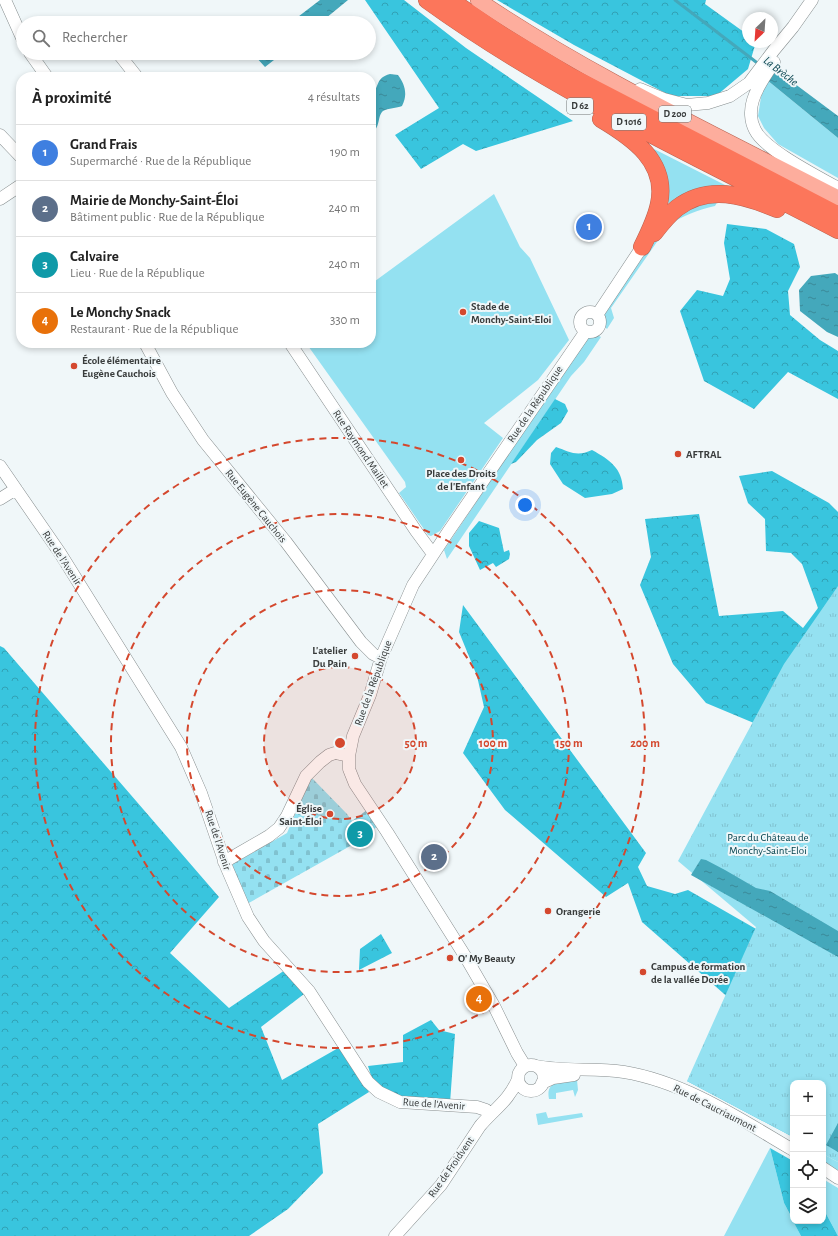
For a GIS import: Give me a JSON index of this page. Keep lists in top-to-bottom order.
{
  "streets": {
    "highway": ["D 62", "D 1016"],
    "main road": ["D 200"],
    "street": [
      "Rue de la République",
      "Rue Raymond Maillet",
      "Rue Eugène Cauchois",
      "Rue de l'Avenir",
      "Rue de Caucriaumont",
      "Rue de Froidvent"
    ]
  },
  "crossings": [
    ["D 62", "D 1016"],
    ["D 62", "Rue de la République"],
    ["Rue de la République", "Rue Raymond Maillet"],
    ["Rue de la République", "Rue Eugène Cauchois"],
    ["Rue de l'Avenir", "Rue de Froidvent"]
  ],
  "water": ["La Brèche"],
  "parks": ["Parc du Château de Monchy-Saint-Eloi"],
  "places": [
    "Stade de Monchy-Saint-Eloi",
    "École élémentaire Eugène Cauchois",
    "AFTRAL",
    "Place des Droits de l'Enfant",
    "L'atelier Du Pain",
    "Église Saint-Éloi",
    "Orangerie",
    "O' My Beauty",
    "Campus de formation de la vallée Dorée"
  ],
  "north": "bottom left",
  "page": {
    "search": "Rechercher",
    "heading": ["À proximité", "4 résultats"],
    "list": [
      {
        "mark": "1",
        "name": "Grand Frais",
        "note": "Supermarché · Rue de la République",
        "value": "190 m"
      },
      {
        "mark": "2",
        "name": "Mairie de Monchy-Saint-Éloi",
        "note": "Bâtiment public · Rue de la République",
        "value": "240 m"
      },
      {
        "mark": "3",
        "name": "Calvaire",
        "note": "Lieu · Rue de la République",
        "value": "240 m"
      },
      {
        "mark": "4",
        "name": "Le Monchy Snack",
        "note": "Restaurant · Rue de la République",
        "value": "330 m"
      }
    ],
    "pins": [
      "1",
      "3",
      "2",
      "4"
    ],
    "map_buttons": ["+", "−"]
  },
  "rings": [
    "50 m",
    "100 m",
    "150 m",
    "200 m"
  ]
}
